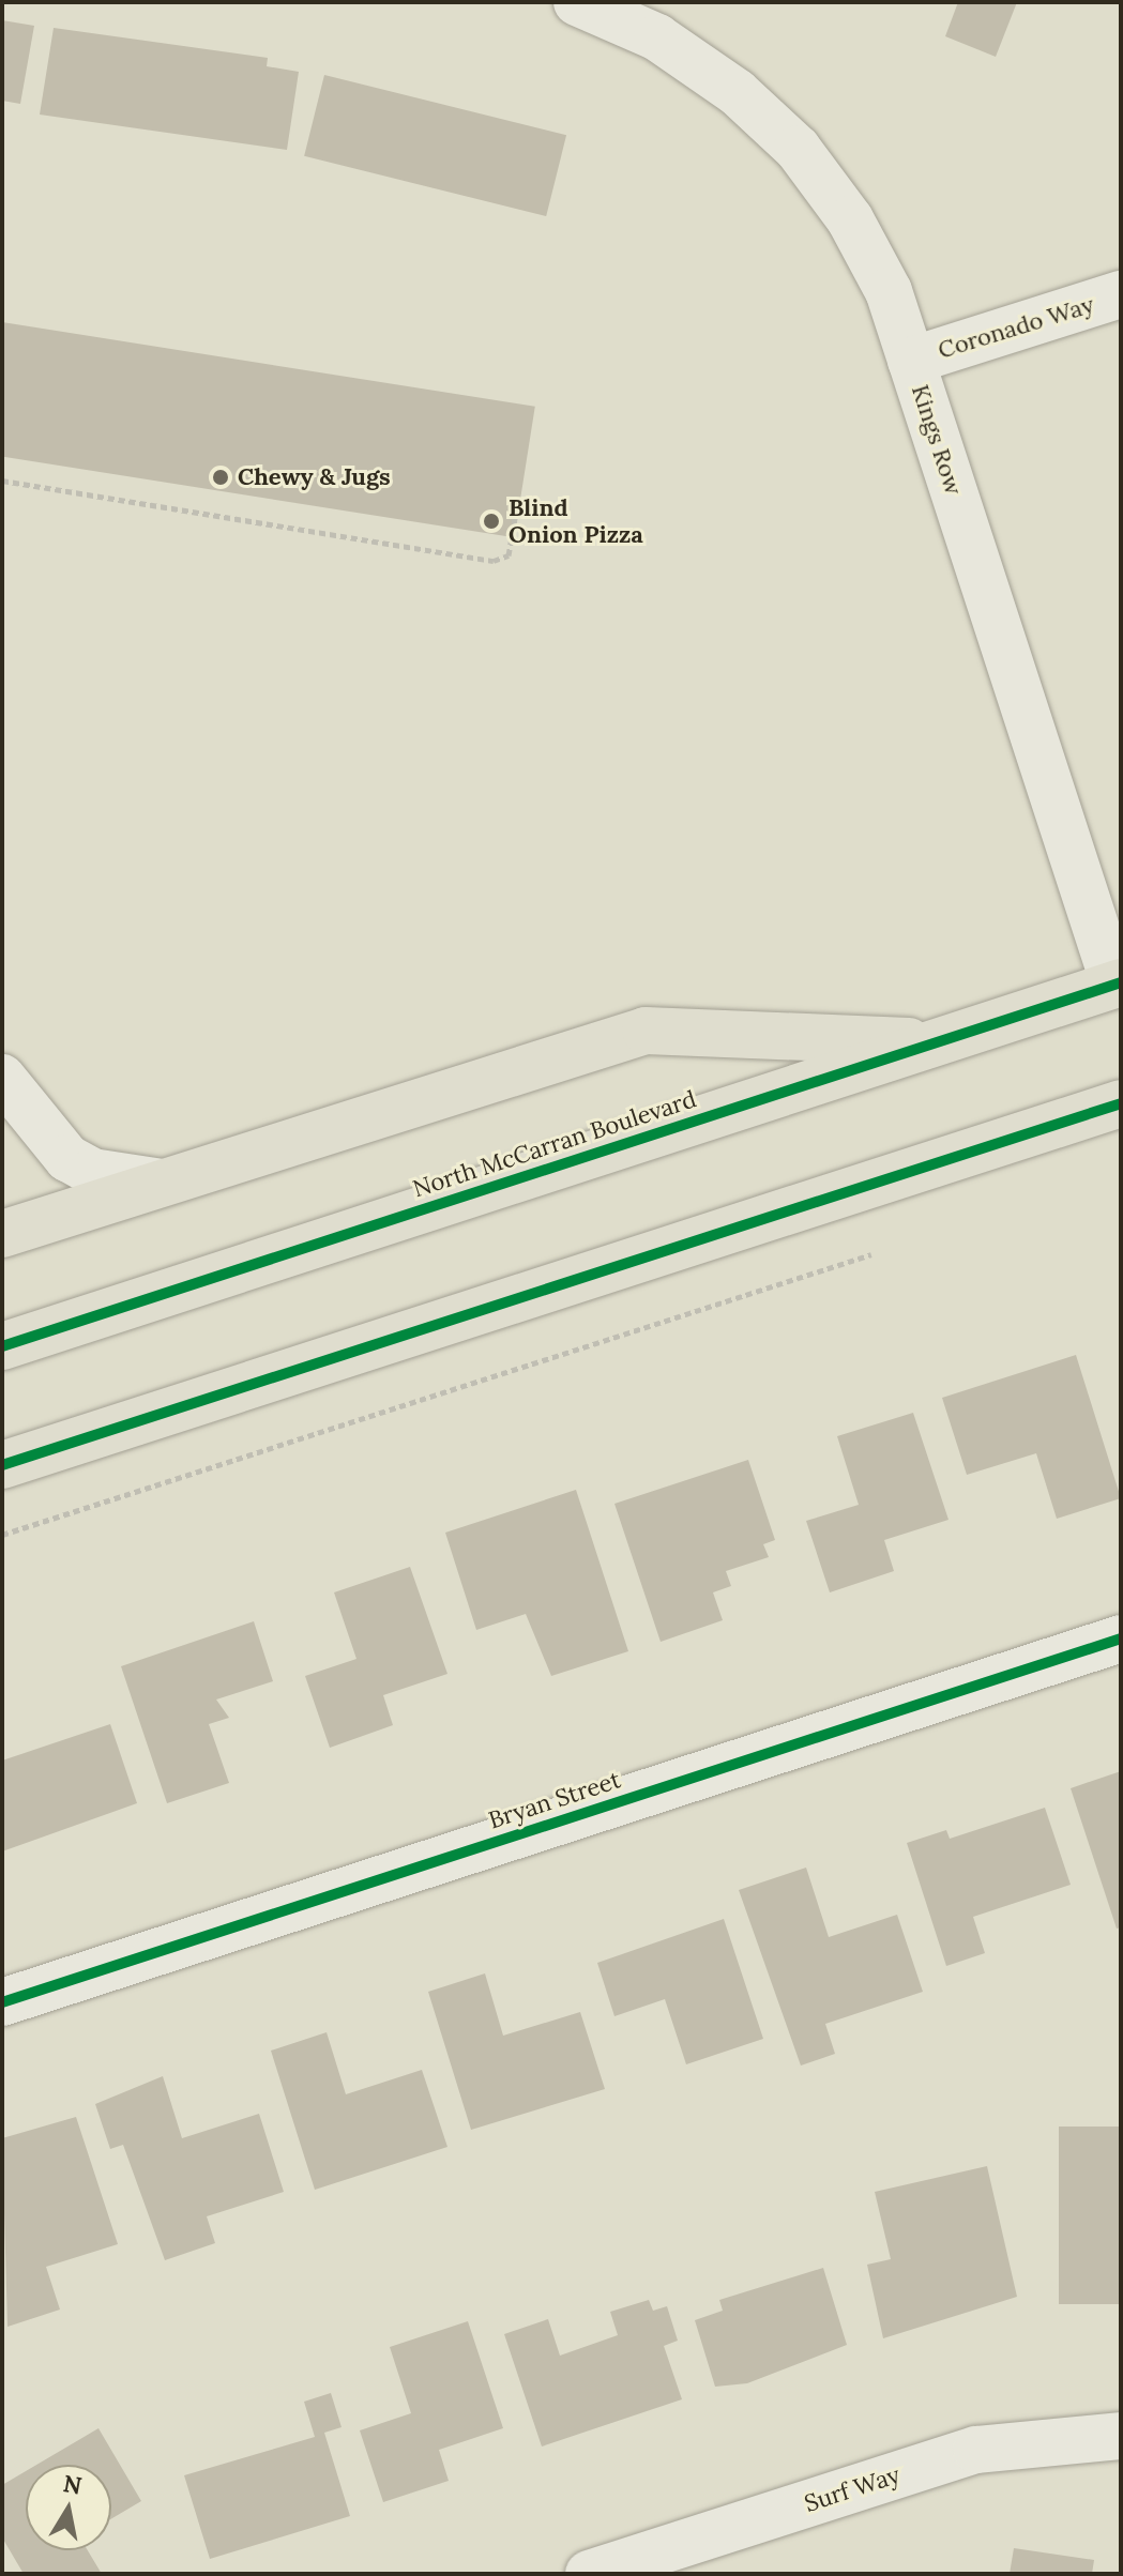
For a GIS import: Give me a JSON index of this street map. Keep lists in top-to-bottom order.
{
  "streets": {
    "main road": ["North McCarran Boulevard"],
    "street": [
      "Coronado Way",
      "Kings Row",
      "Bryan Street",
      "Surf Way"
    ]
  },
  "crossings": [
    ["Coronado Way", "Kings Row"],
    ["Kings Row", "North McCarran Boulevard"]
  ],
  "places": ["Chewy & Jugs", "Blind Onion Pizza"],
  "north": "top"
}
